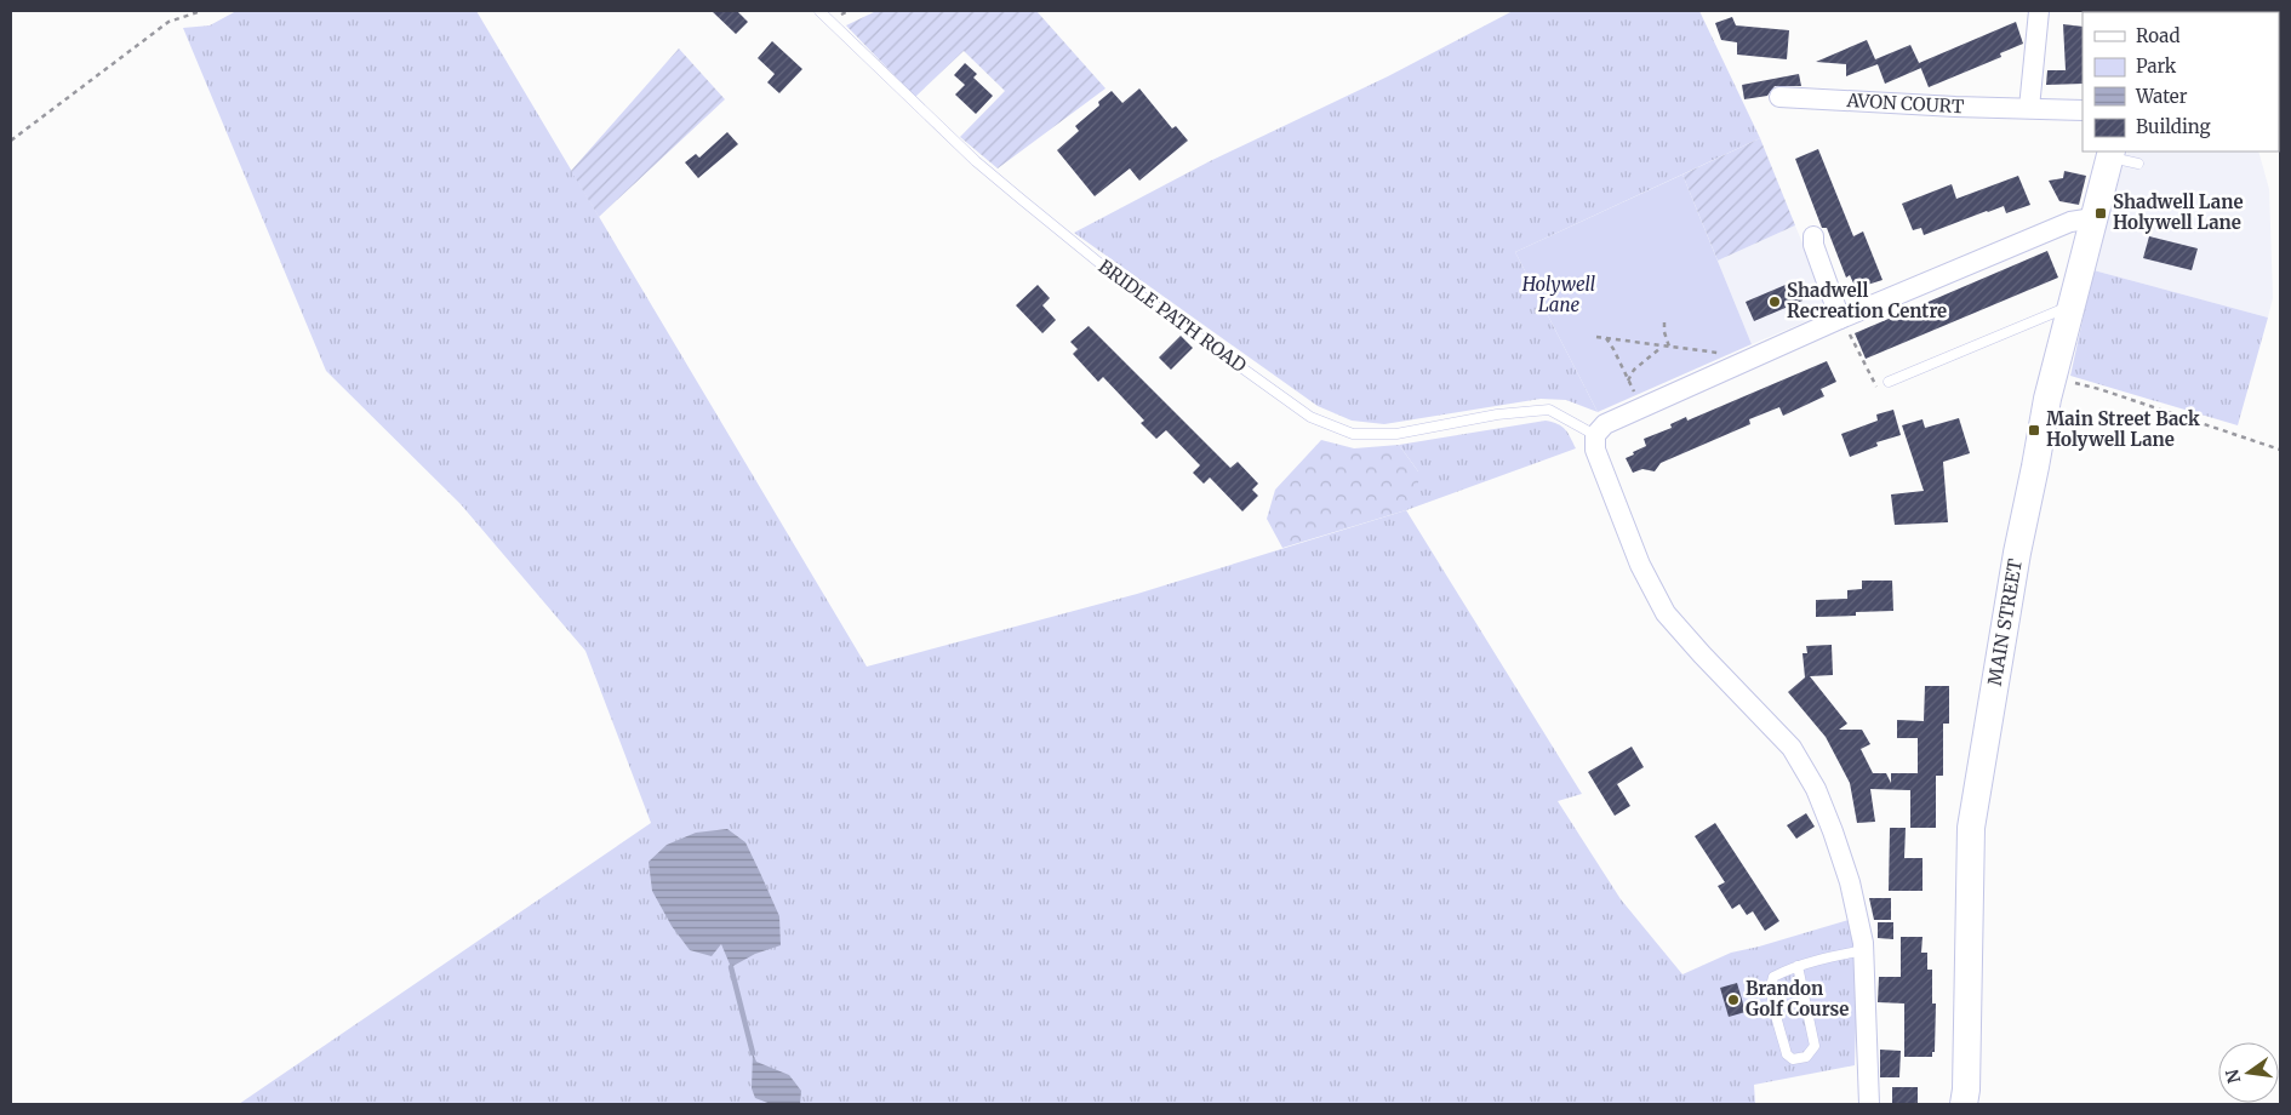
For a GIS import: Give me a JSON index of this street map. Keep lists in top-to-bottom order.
{
  "streets": {
    "street": ["AVON COURT", "MAIN STREET"],
    "lane": ["BRIDLE PATH ROAD"]
  },
  "parks": ["Holywell Lane"],
  "places": {
    "transit": ["Shadwell Lane Holywell Lane", "Main Street Back Holywell Lane"],
    "other": ["Shadwell Recreation Centre", "Brandon Golf Course"]
  },
  "legend": [
    "Road",
    "Park",
    "Water",
    "Building"
  ],
  "north": "left"
}
